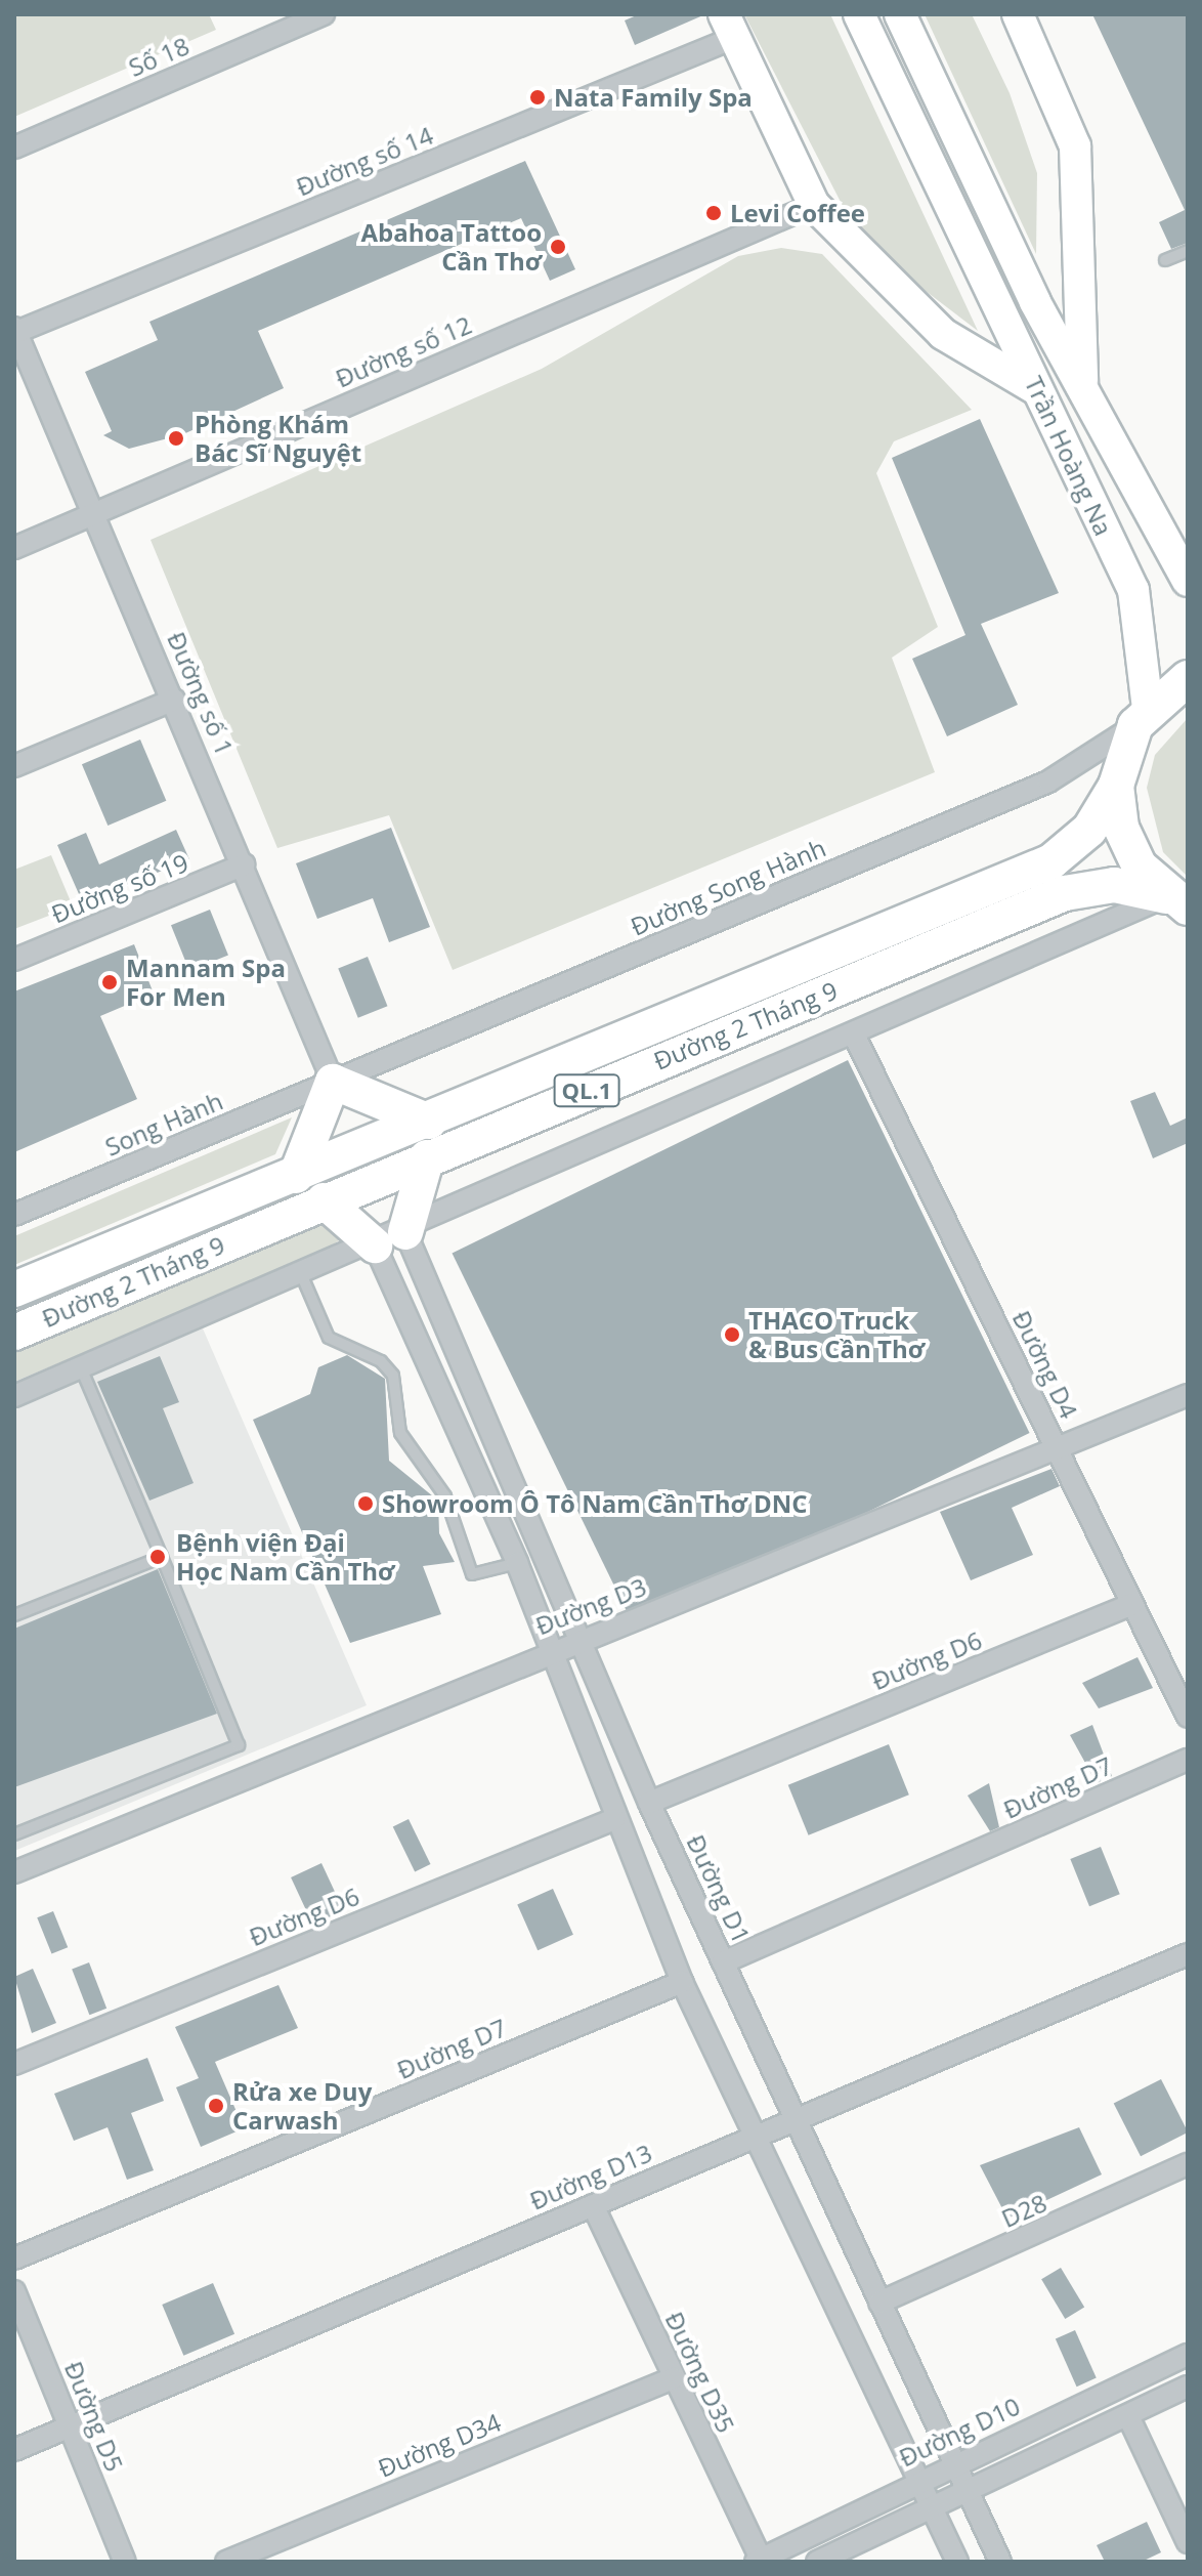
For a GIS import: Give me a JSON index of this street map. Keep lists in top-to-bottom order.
{
  "streets": {
    "highway": ["Đường 2 Tháng 9", "QL.1"],
    "main road": ["Trần Hoàng Na"],
    "street": [
      "Số 18",
      "Đường số 14",
      "Đường số 12",
      "Đường số 1",
      "Đường Song Hành",
      "Đường số 19",
      "Song Hành",
      "Đường D4",
      "Đường D3",
      "Đường D6",
      "Đường D7",
      "Đường D1",
      "Đường D13",
      "D28",
      "Đường D35",
      "Đường D5",
      "Đường D10",
      "Đường D34"
    ]
  },
  "crossings": [
    ["Đường số 14", "Đường số 1"],
    ["Đường số 12", "Đường số 1"],
    ["Trần Hoàng Na", "Đường Song Hành"],
    ["Trần Hoàng Na", "Đường 2 Tháng 9"],
    ["Đường số 1", "Đường Song Hành"],
    ["Đường số 1", "Đường số 19"],
    ["Đường số 1", "Song Hành"],
    ["Đường Song Hành", "Đường 2 Tháng 9"],
    ["Đường Song Hành", "Song Hành"],
    ["Đường D4", "Đường D3"],
    ["Đường D4", "Đường D6"],
    ["Đường D3", "Đường D1"],
    ["Đường D6", "Đường D1"],
    ["Đường D7", "Đường D1"],
    ["Đường D1", "Đường D13"],
    ["Đường D1", "D28"],
    ["Đường D1", "Đường D10"],
    ["Đường D13", "Đường D35"],
    ["Đường D13", "Đường D5"],
    ["Đường D35", "Đường D10"],
    ["Đường D35", "Đường D34"]
  ],
  "places": [
    "Nata Family Spa",
    "Levi Coffee",
    "Abahoa Tattoo Cần Thơ",
    "Phòng Khám Bác Sĩ Nguyệt",
    "Mannam Spa For Men",
    "THACO Truck & Bus Cần Thơ",
    "Showroom Ô Tô Nam Cần Thơ DNC",
    "Bệnh viện Đại Học Nam Cần Thơ",
    "Rửa xe Duy Carwash"
  ]
}
